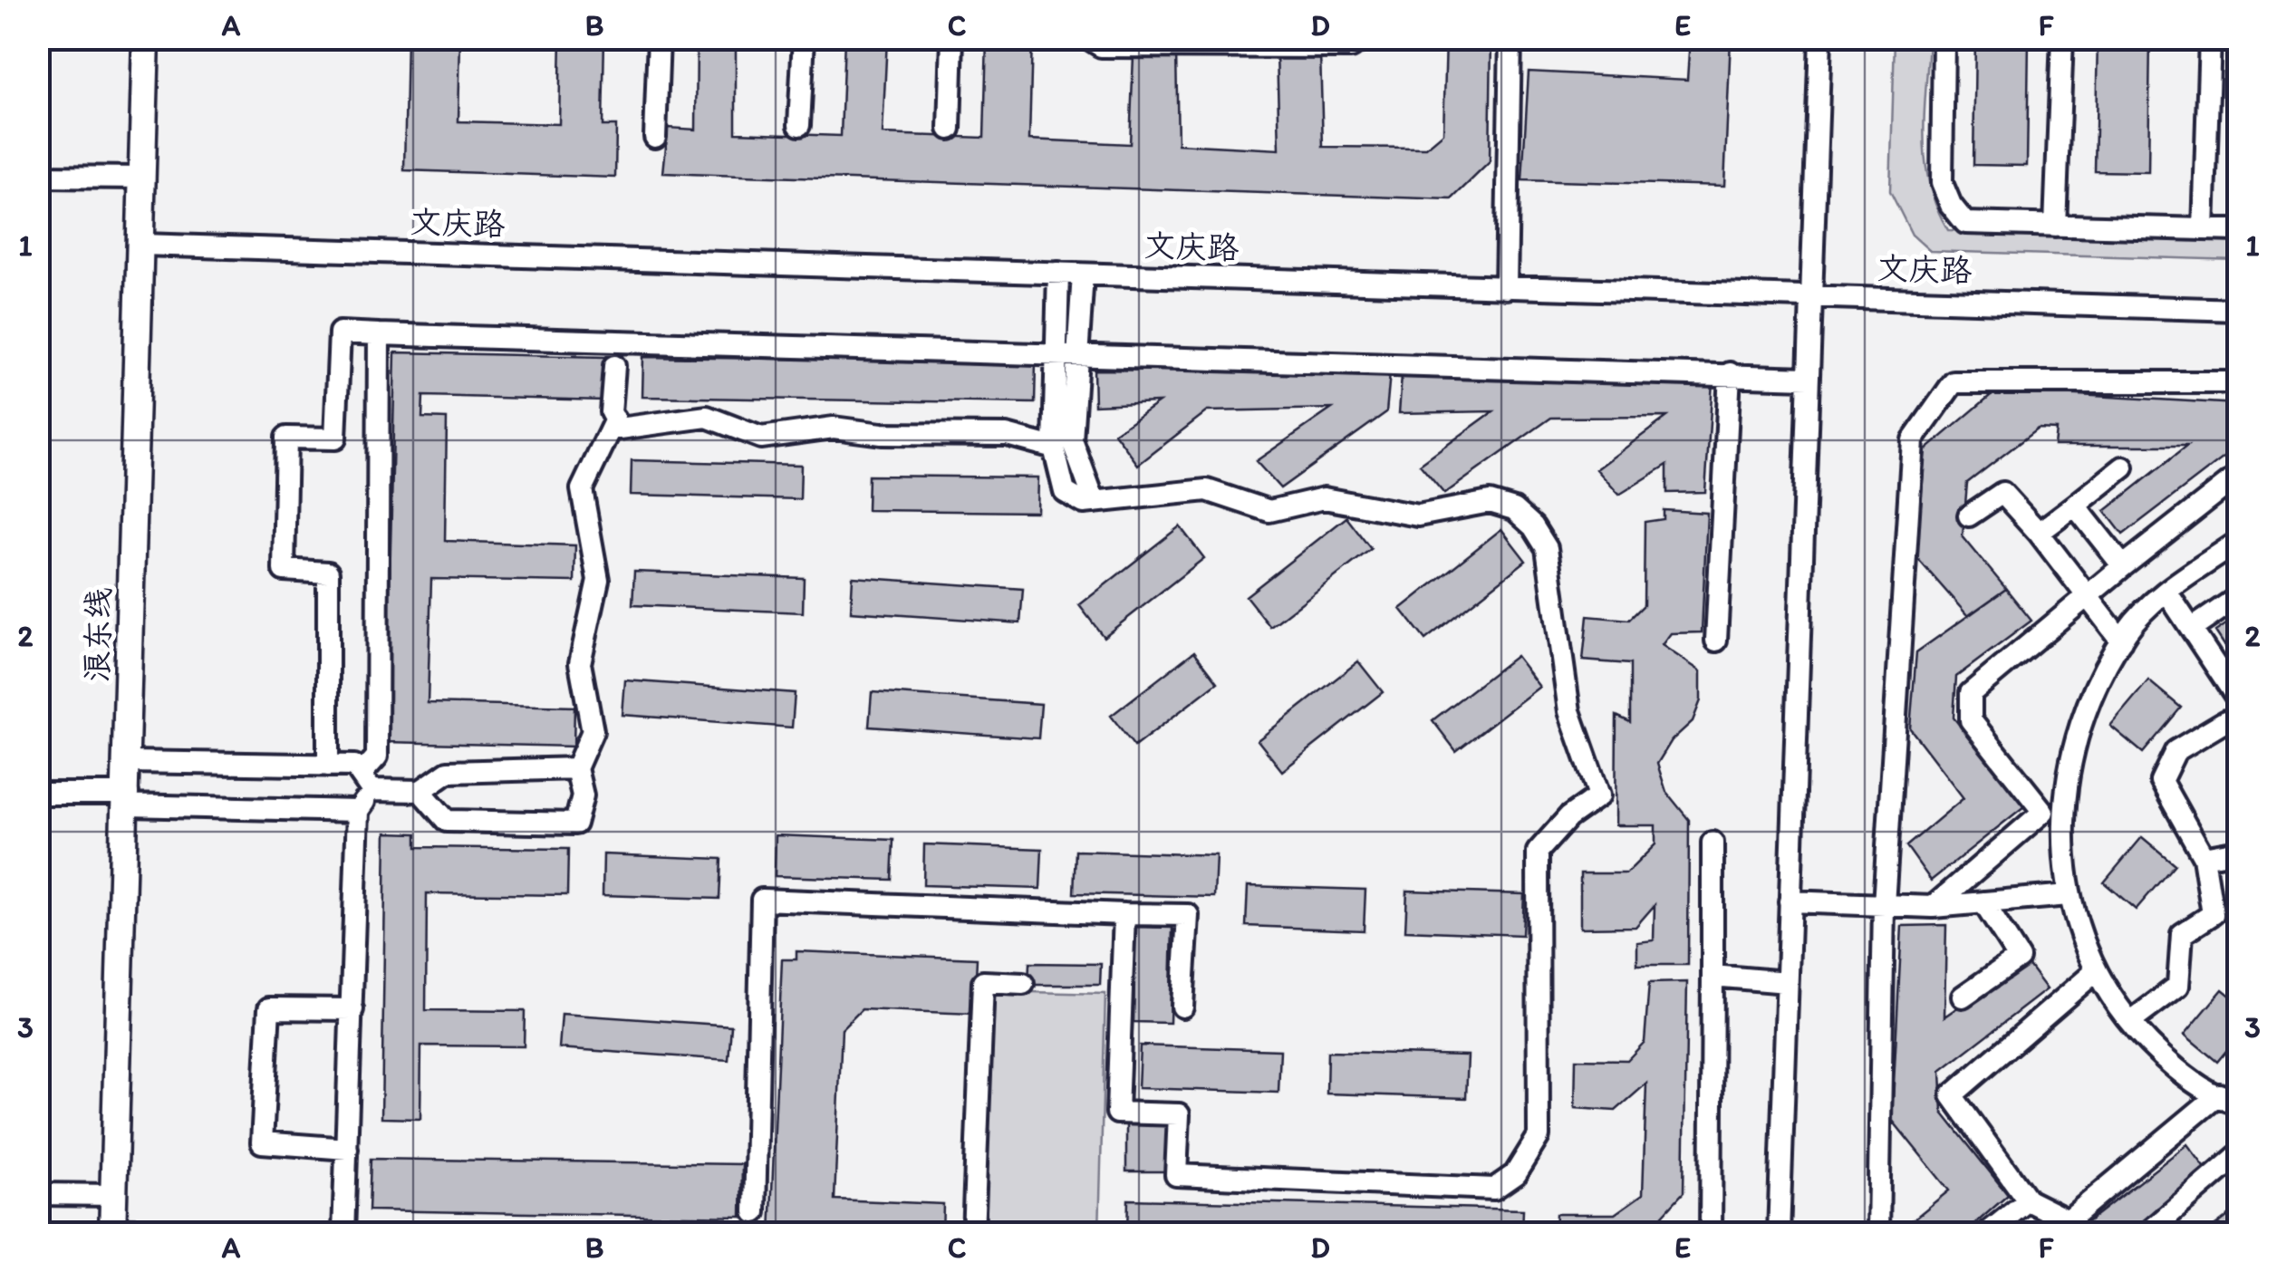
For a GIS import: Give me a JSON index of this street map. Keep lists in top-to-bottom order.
{
  "streets": {
    "main road": ["浪东线"],
    "street": ["文庆路"]
  },
  "crossings": [
    ["文庆路", "浪东线"]
  ],
  "grid": {
    "columns": [
      "A",
      "B",
      "C",
      "D",
      "E",
      "F"
    ],
    "rows": ["1", "2", "3"]
  }
}
